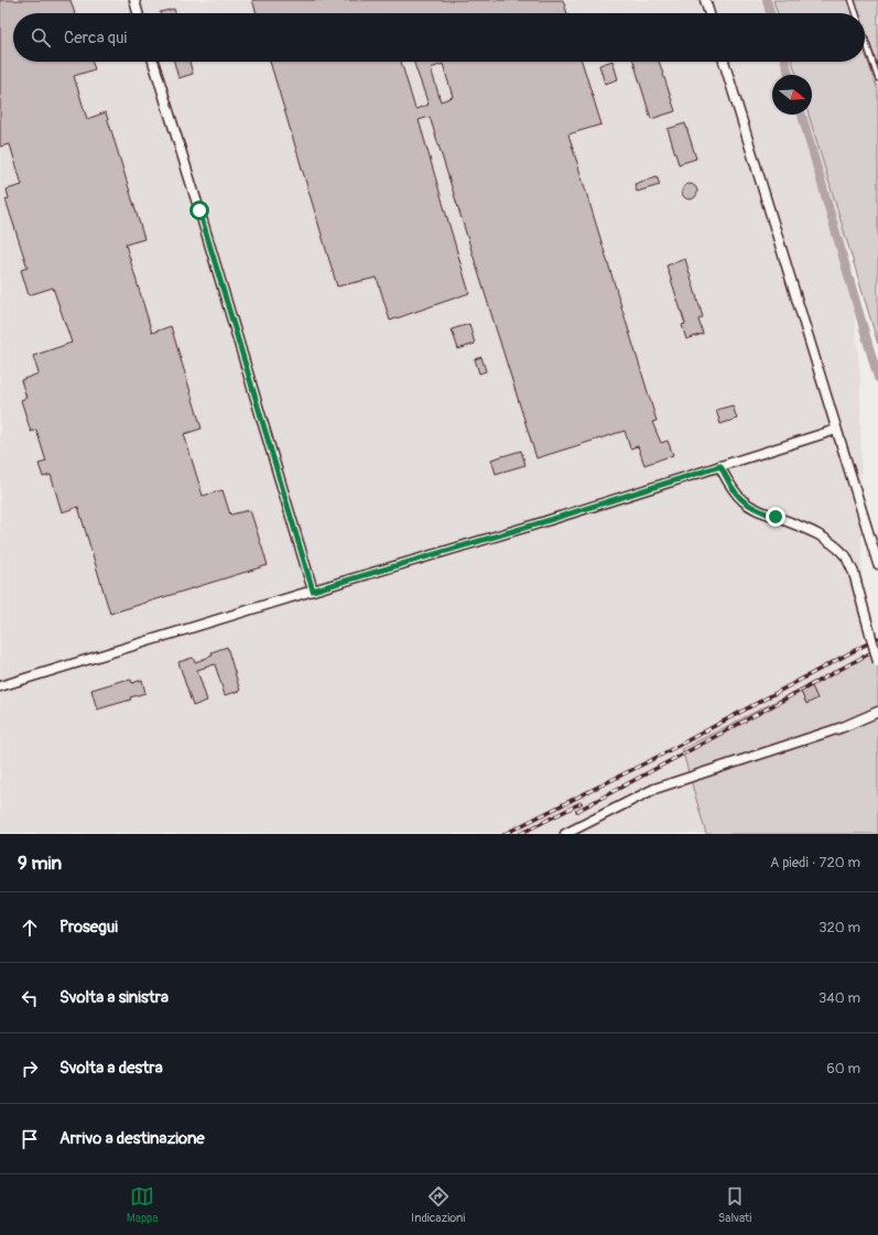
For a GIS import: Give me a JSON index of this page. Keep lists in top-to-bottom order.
{
  "north": "right",
  "page": {
    "search": "Cerca qui",
    "heading": ["9 min", "A piedi · 720 m"],
    "list": [
      ["Prosegui", "320 m"],
      ["Svolta a sinistra", "340 m"],
      ["Svolta a destra", "60 m"],
      "Arrivo a destinazione"
    ],
    "nav": ["Mappa", "Indicazioni", "Salvati"]
  }
}
